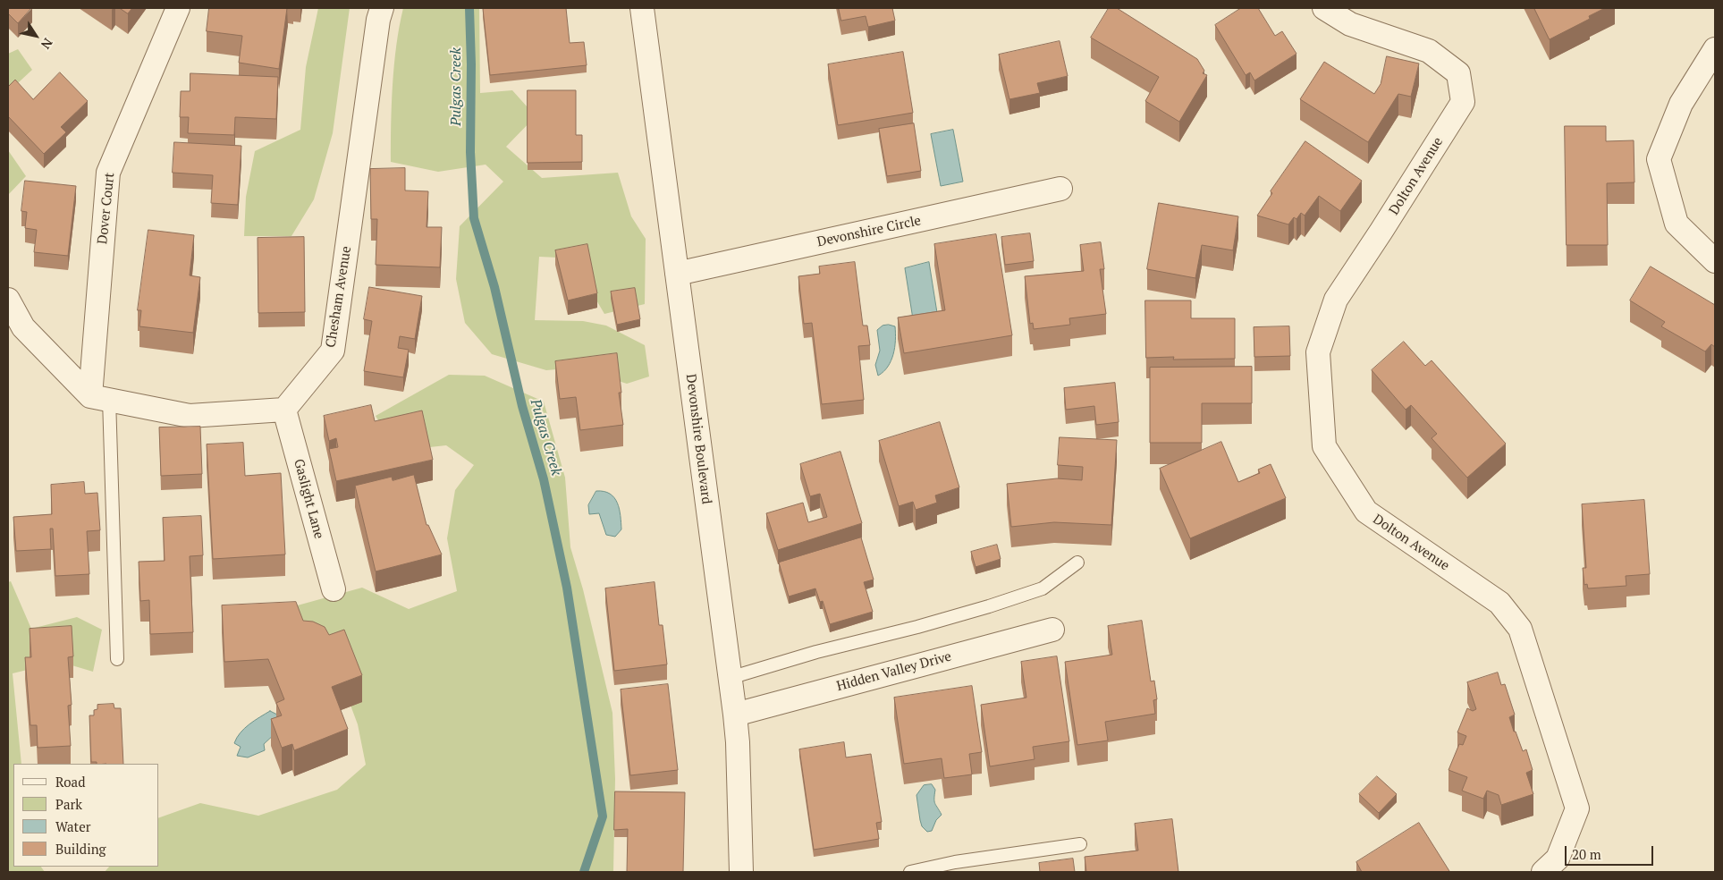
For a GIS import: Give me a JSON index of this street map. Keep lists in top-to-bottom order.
{
  "streets": {
    "street": [
      "Dolton Avenue",
      "Dover Court",
      "Devonshire Circle",
      "Chesham Avenue",
      "Devonshire Boulevard",
      "Gaslight Lane",
      "Hidden Valley Drive"
    ]
  },
  "crossings": [
    ["Devonshire Circle", "Devonshire Boulevard"],
    ["Chesham Avenue", "Gaslight Lane"],
    ["Devonshire Boulevard", "Hidden Valley Drive"]
  ],
  "water": ["Pulgas Creek"],
  "legend": [
    "Road",
    "Park",
    "Water",
    "Building"
  ],
  "scale_bar": "20 m",
  "north": "bottom right"
}
